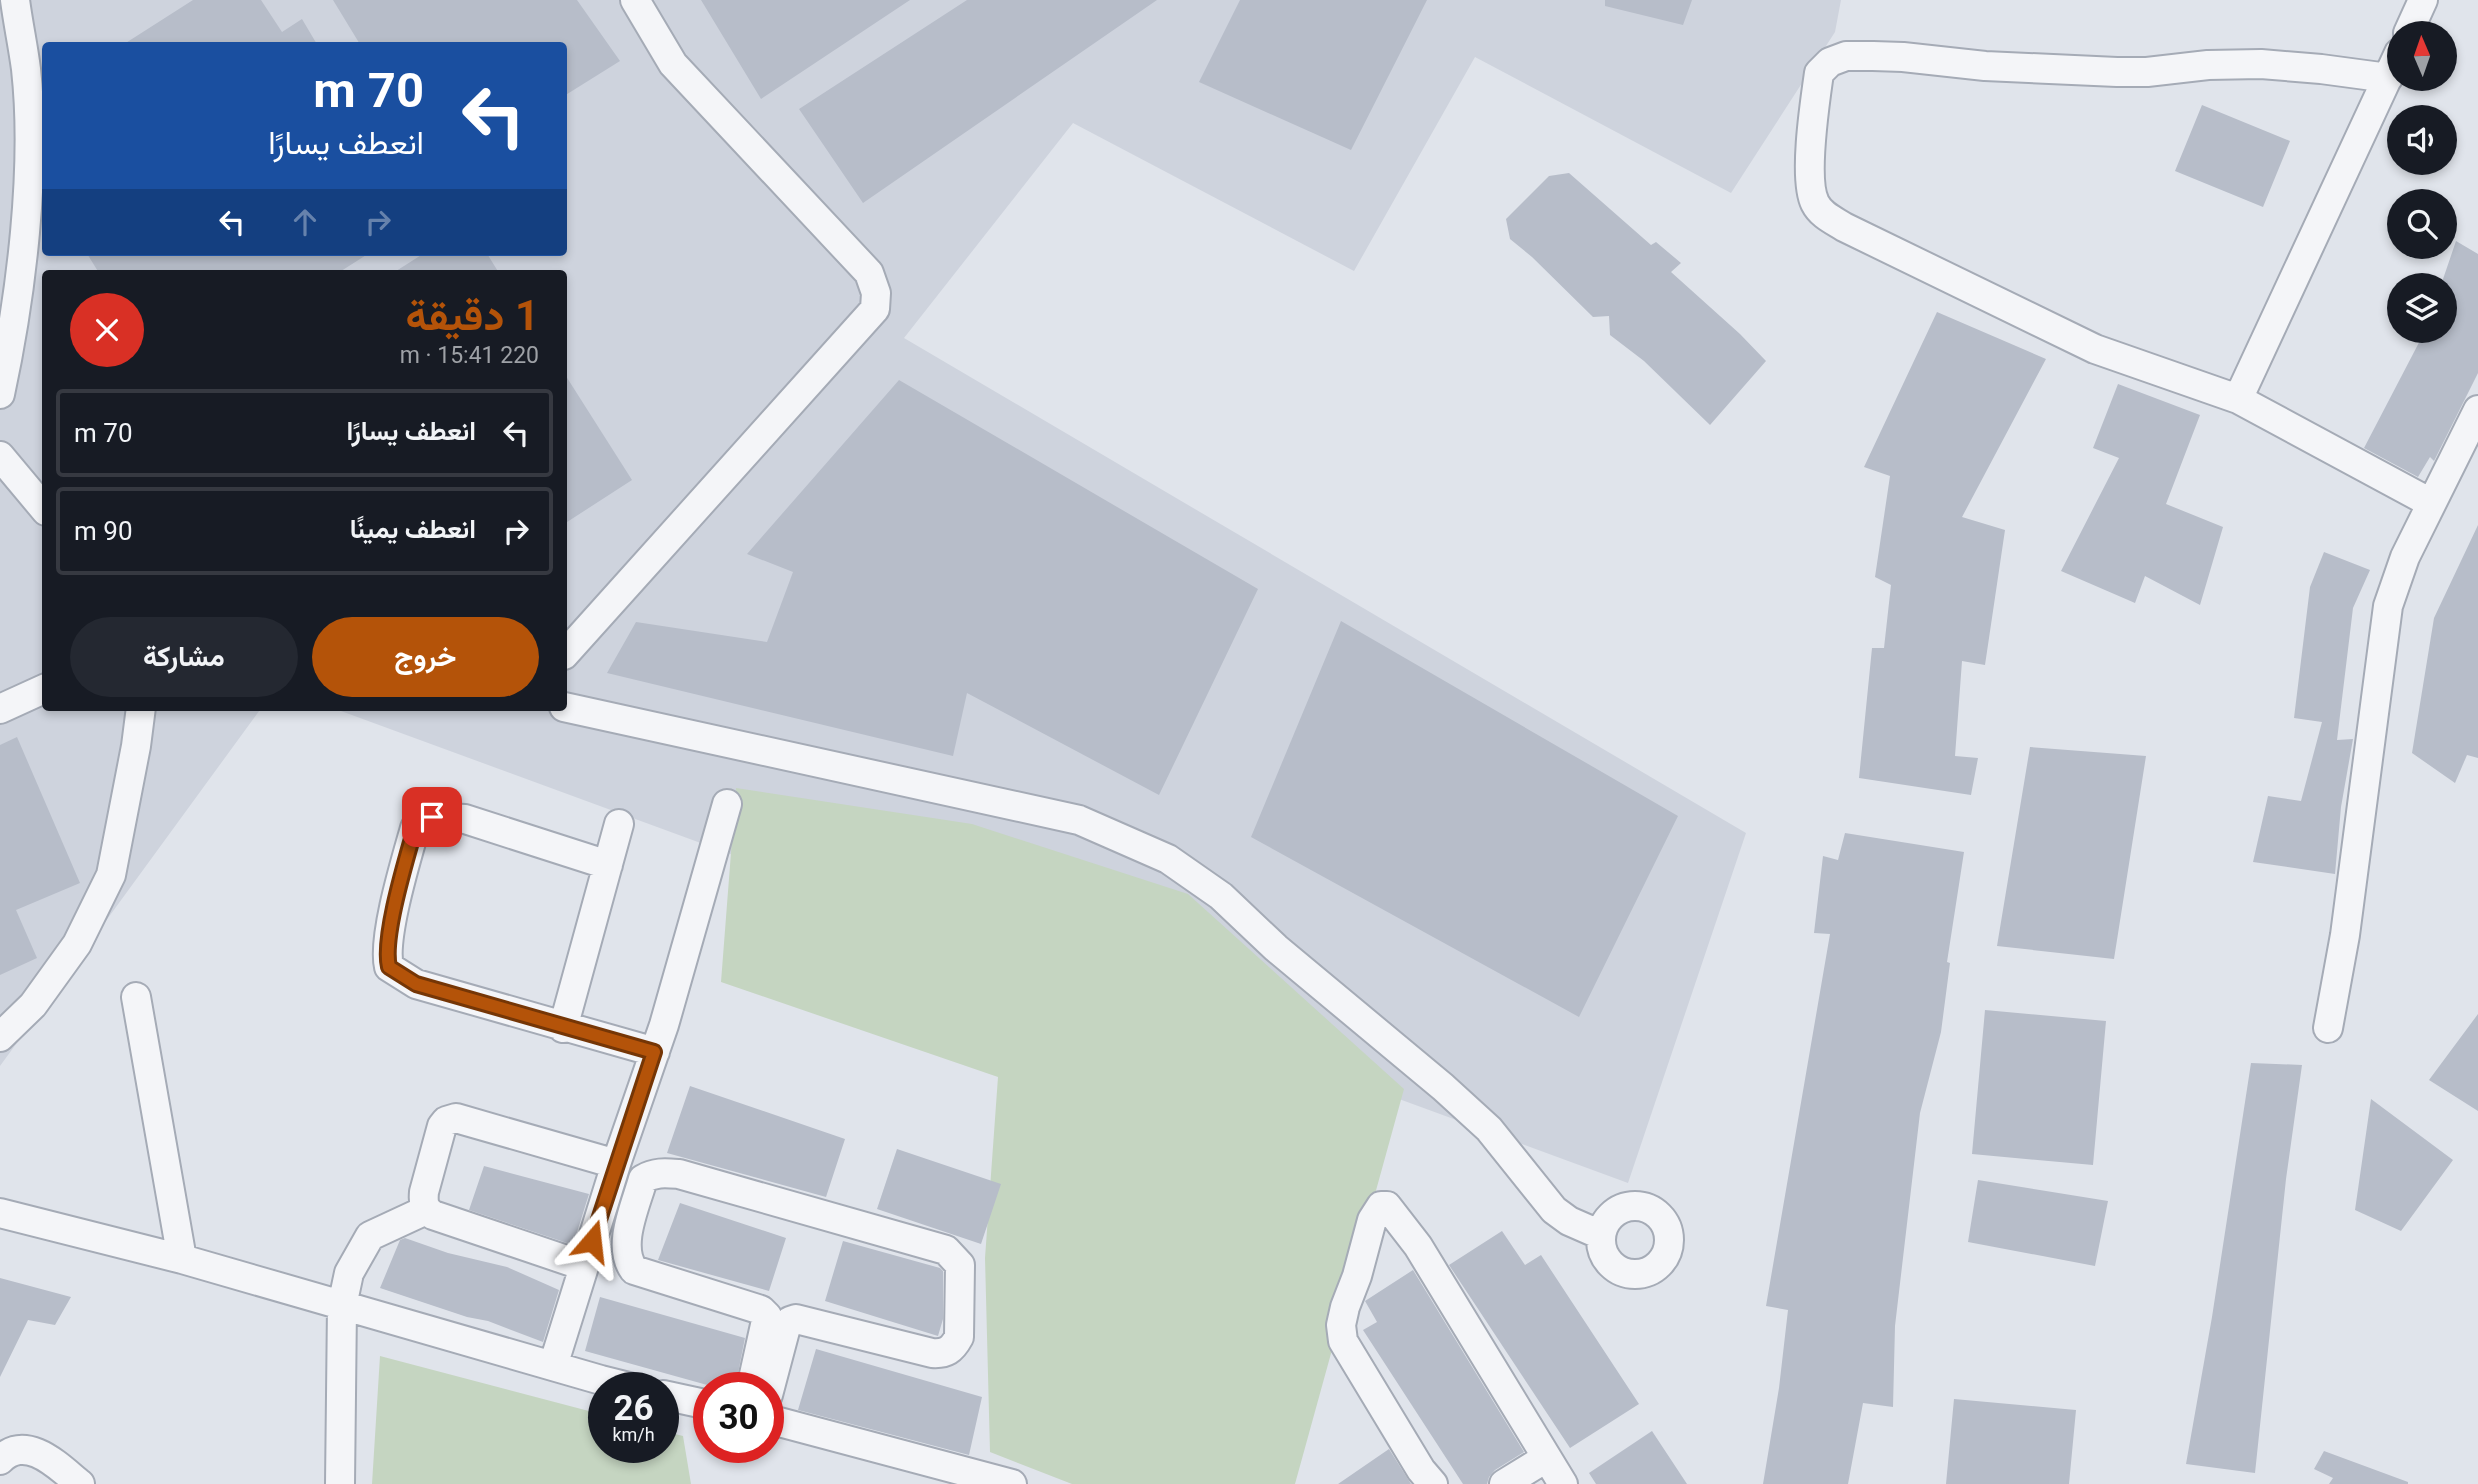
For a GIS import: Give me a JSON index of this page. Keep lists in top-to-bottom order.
{
  "north": "top",
  "page": {
    "turn": ["70 m", "انعطف يسارًا"],
    "heading": ["1 دقيقة", "220 m · 15:41"],
    "list": [
      {
        "name": "انعطف يسارًا",
        "value": "70 m"
      },
      {
        "name": "انعطف يمينًا",
        "value": "90 m"
      }
    ],
    "buttons": ["خروج", "مشاركة"],
    "speed": "26 km/h",
    "limit": "30"
  }
}
